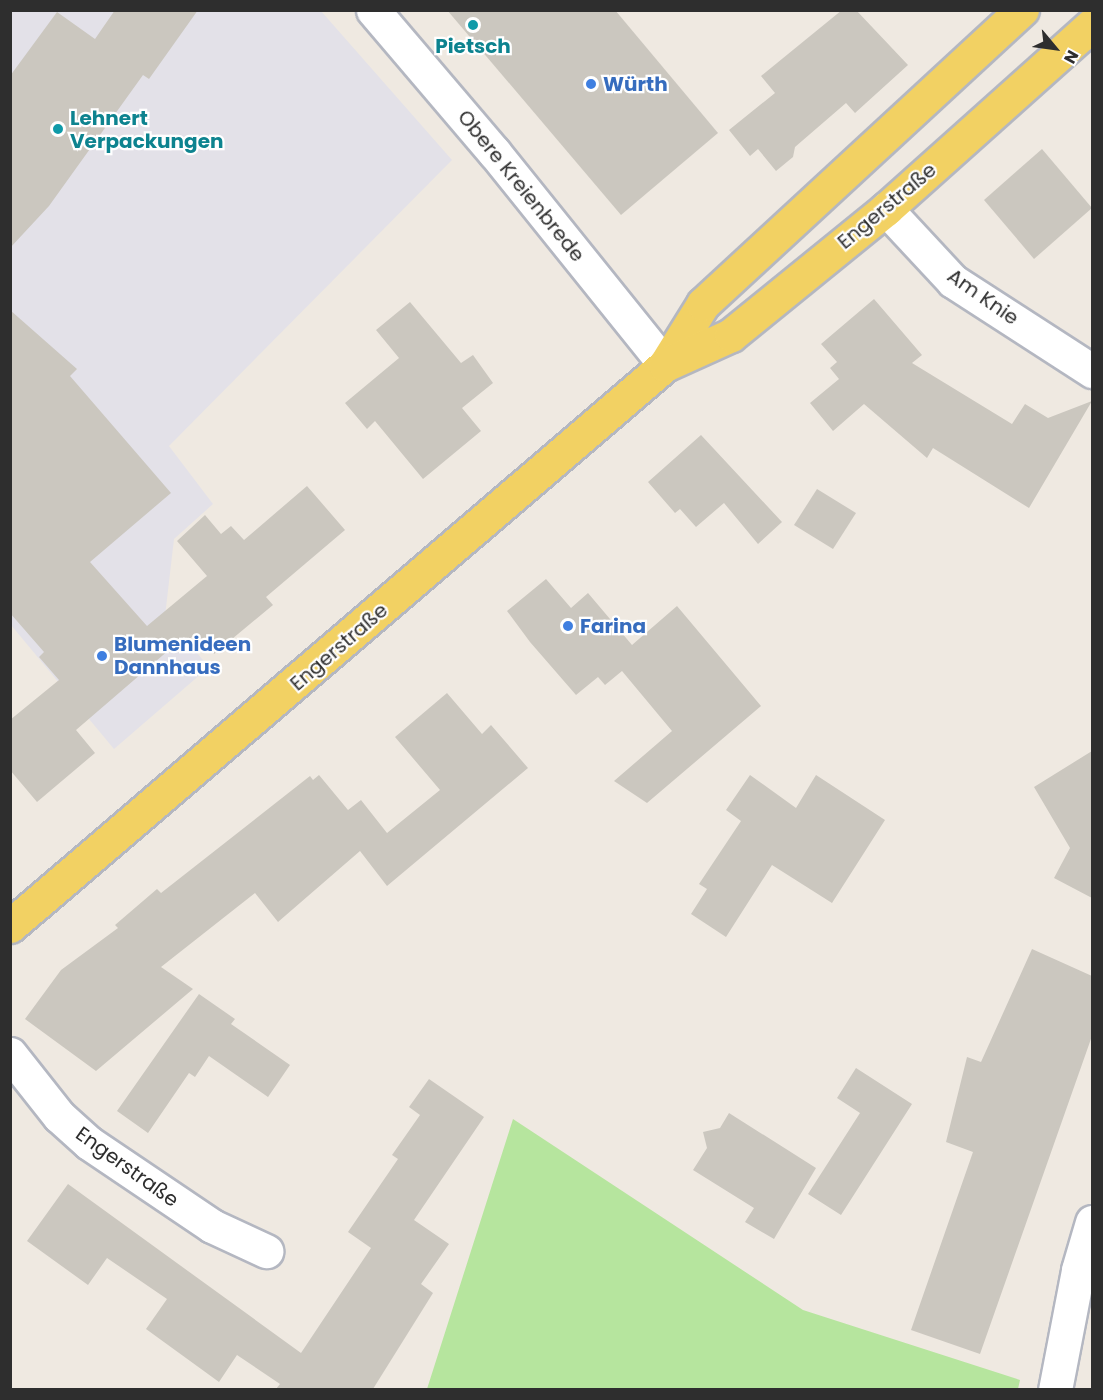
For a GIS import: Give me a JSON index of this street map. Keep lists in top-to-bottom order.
{
  "streets": {
    "main road": ["Engerstraße"],
    "street": ["Obere Kreienbrede", "Am Knie"]
  },
  "crossings": [
    ["Obere Kreienbrede", "Engerstraße"],
    ["Engerstraße", "Am Knie"]
  ],
  "places": [
    "Pietsch",
    "Würth",
    "Lehnert Verpackungen",
    "Farina",
    "Blumenideen Dannhaus"
  ],
  "north": "bottom right"
}
